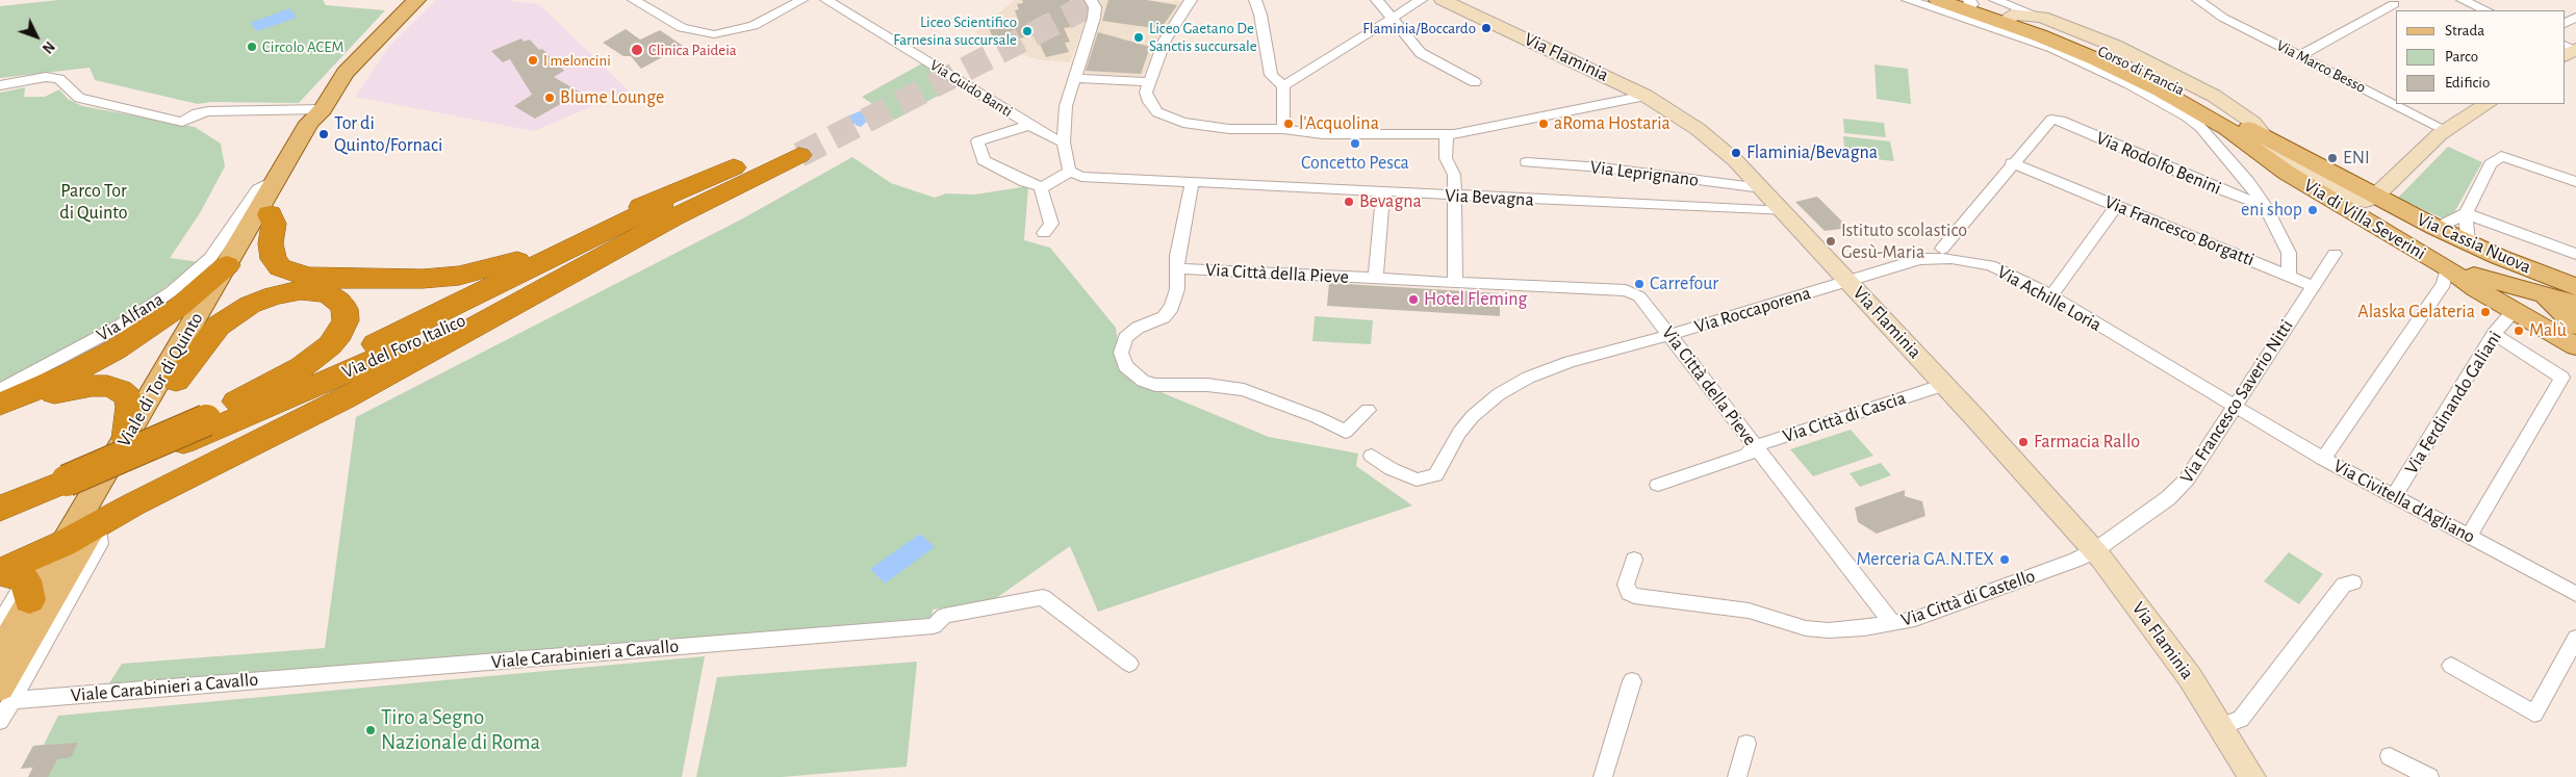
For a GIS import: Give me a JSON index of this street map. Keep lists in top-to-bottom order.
{
  "streets": {
    "highway": ["Via del Foro Italico"],
    "main road": [
      "Corso di Francia",
      "Via di Villa Severini",
      "Via Cassia Nuova",
      "Viale di Tor di Quinto"
    ],
    "street": [
      "Via Flaminia",
      "Via Marco Besso",
      "Via Guido Banti",
      "Via Rodolfo Benini",
      "Via Leprignano",
      "Via Bevagna",
      "Via Francesco Borgatti",
      "Via Città della Pieve",
      "Via Achille Loria",
      "Via Roccaporena",
      "Via Alfana",
      "Via Francesco Saverio Nitti",
      "Via Ferdinando Galiani",
      "Via Città di Cascia",
      "Via Civitella d'Agliano",
      "Via Città di Castello",
      "Viale Carabinieri a Cavallo"
    ]
  },
  "crossings": [
    ["Via Flaminia", "Via Leprignano"],
    ["Via Flaminia", "Via Bevagna"],
    ["Via Flaminia", "Via Achille Loria"],
    ["Via Flaminia", "Via Roccaporena"],
    ["Via Flaminia", "Via Francesco Saverio Nitti"],
    ["Via Flaminia", "Via Città di Cascia"],
    ["Via Flaminia", "Via Città di Castello"],
    ["Corso di Francia", "Via di Villa Severini"],
    ["Corso di Francia", "Via Cassia Nuova"],
    ["Via Rodolfo Benini", "Via Francesco Borgatti"],
    ["Via di Villa Severini", "Via Cassia Nuova"],
    ["Via Francesco Borgatti", "Via Francesco Saverio Nitti"],
    ["Via Città della Pieve", "Via Roccaporena"],
    ["Via Città della Pieve", "Via Città di Cascia"],
    ["Via Città della Pieve", "Via Città di Castello"],
    ["Via Achille Loria", "Via Roccaporena"],
    ["Via Achille Loria", "Via Francesco Saverio Nitti"],
    ["Via Achille Loria", "Via Civitella d'Agliano"],
    ["Via Alfana", "Viale di Tor di Quinto"],
    ["Viale di Tor di Quinto", "Viale Carabinieri a Cavallo"],
    ["Via Francesco Saverio Nitti", "Via Civitella d'Agliano"],
    ["Via Francesco Saverio Nitti", "Via Città di Castello"],
    ["Via Ferdinando Galiani", "Via Civitella d'Agliano"]
  ],
  "parks": ["Parco Tor di Quinto"],
  "places": [
    "Flaminia/Boccardo",
    "Liceo Scientifico Farnesina succursale",
    "Liceo Gaetano De Sanctis succursale",
    "Circolo ACEM",
    "Clinica Paideia",
    "I meloncini",
    "Blume Lounge",
    "l'Acquolina",
    "aRoma Hostaria",
    "Tor di Quinto/Fornaci",
    "Concetto Pesca",
    "Flaminia/Bevagna",
    "ENI",
    "Bevagna",
    "eni shop",
    "Istituto scolastico Gesù-Maria",
    "Carrefour",
    "Hotel Fleming",
    "Alaska Gelateria",
    "Malù",
    "Farmacia Rallo",
    "Merceria GA.N.TEX",
    "Tiro a Segno Nazionale di Roma"
  ],
  "legend": ["Strada", "Parco", "Edificio"],
  "north": "bottom right"
}
